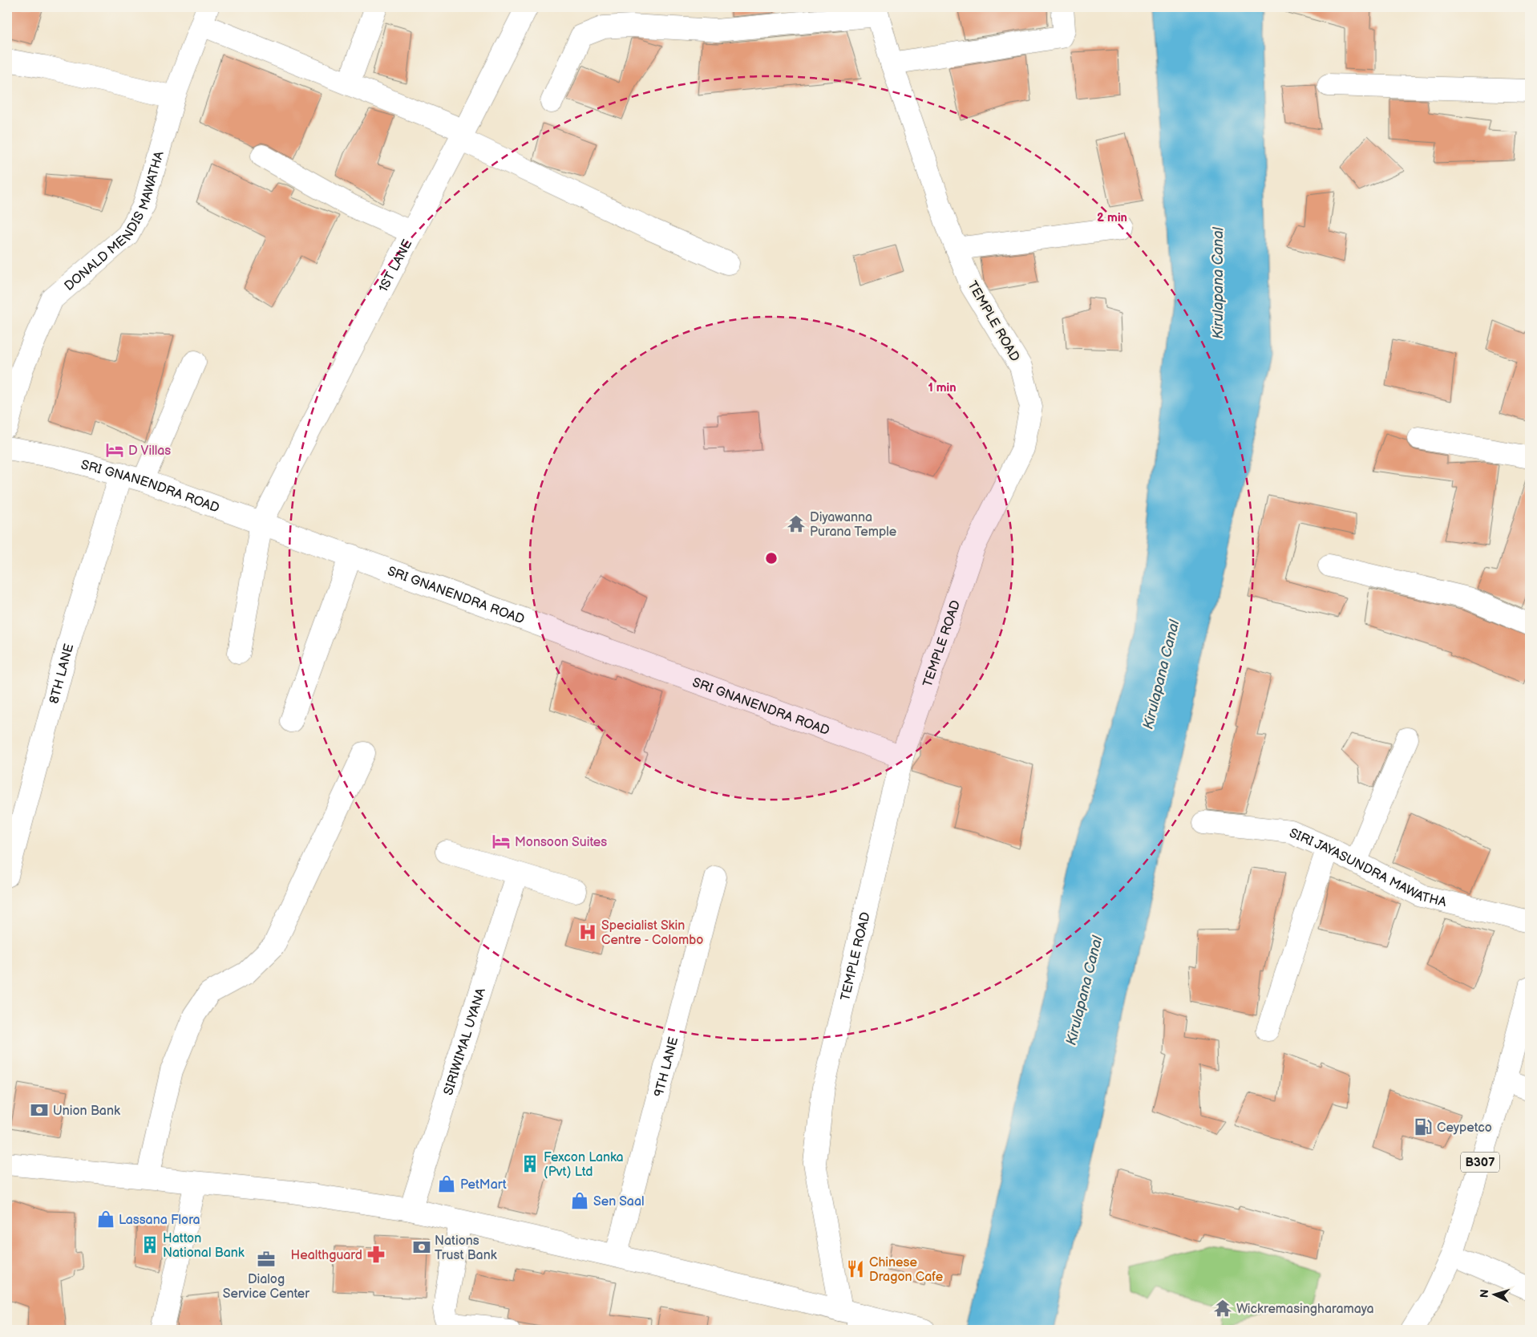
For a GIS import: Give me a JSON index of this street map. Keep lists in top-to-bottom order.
{
  "streets": {
    "street": [
      "DONALD MENDIS MAWATHA",
      "1ST LANE",
      "TEMPLE ROAD",
      "SRI GNANENDRA ROAD",
      "8TH LANE",
      "SIRI JAYASUNDRA MAWATHA",
      "SIRIWIMAL UYANA",
      "9TH LANE",
      "B307"
    ]
  },
  "crossings": [
    ["1ST LANE", "SRI GNANENDRA ROAD"],
    ["TEMPLE ROAD", "SRI GNANENDRA ROAD"],
    ["SRI GNANENDRA ROAD", "8TH LANE"]
  ],
  "water": ["Kirulapana Canal"],
  "places": {
    "hotel": ["D Villas", "Monsoon Suites"],
    "temple": ["Diyawanna Purana Temple", "Wickremasingharamaya"],
    "hospital": ["Specialist Skin Centre - Colombo"],
    "bank": ["Union Bank", "Nations Trust Bank"],
    "fuel station": ["Ceypetco"],
    "building": ["Fexcon Lanka (Pvt) Ltd", "Hatton National Bank"],
    "shop": ["PetMart", "Sen Saal", "Lassana Flora"],
    "pharmacy": ["Healthguard"],
    "office": ["Dialog Service Center"],
    "restaurant": ["Chinese Dragon Cafe"]
  },
  "north": "left",
  "rings": ["2 min", "1 min"]
}
